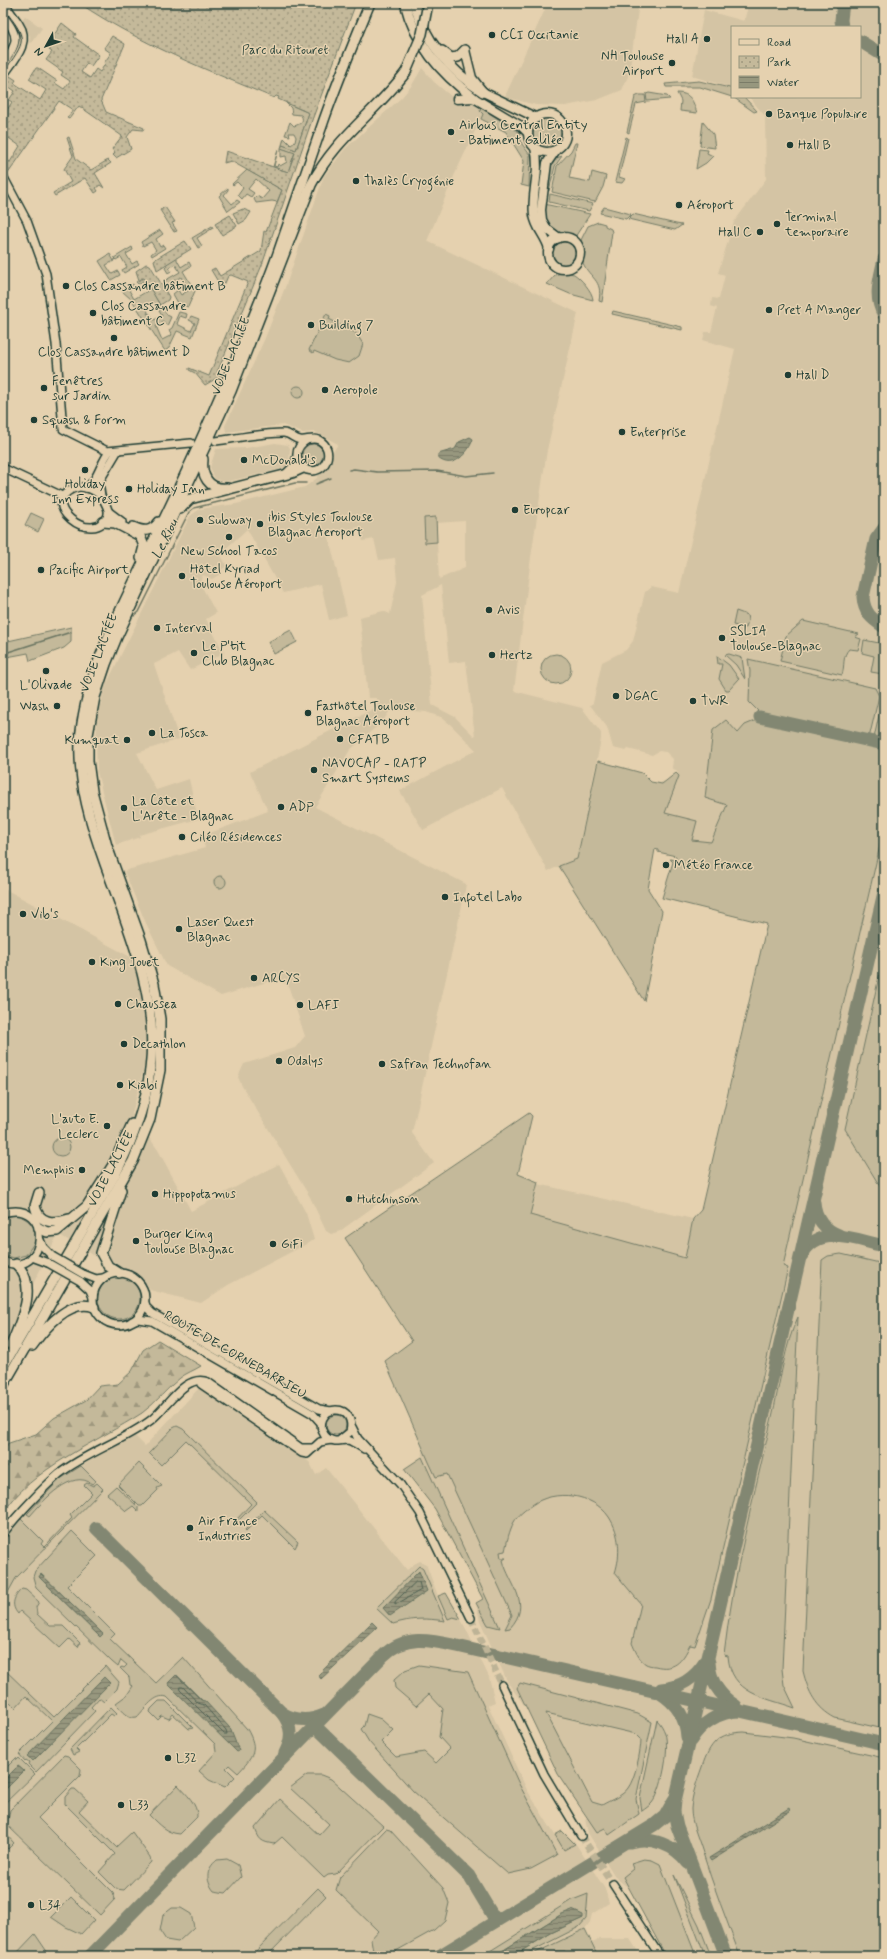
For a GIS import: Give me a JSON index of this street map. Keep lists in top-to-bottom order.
{
  "streets": {
    "highway": ["VOIE LACTÉE"],
    "street": ["ROUTE DE CORNEBARRIEU"]
  },
  "water": ["Le Riou"],
  "parks": ["Parc du Ritouret"],
  "places": [
    "CCI Occitanie",
    "Hall A",
    "NH Toulouse Airport",
    "Banque Populaire",
    "Airbus Central Entity - Batiment Galilée",
    "Hall B",
    "Thalès Cryogénie",
    "Aéroport",
    "Terminal temporaire",
    "Hall C",
    "Clos Cassandre bâtiment B",
    "Pret A Manger",
    "Clos Cassandre bâtiment C",
    "Building 7",
    "Clos Cassandre bâtiment D",
    "Hall D",
    "Fenêtres sur Jardin",
    "Aeropole",
    "Squash & Form",
    "Enterprise",
    "McDonald's",
    "Holiday Inn Express",
    "Holiday Inn",
    "Europcar",
    "Subway",
    "ibis Styles Toulouse Blagnac Aeroport",
    "New School Tacos",
    "Pacific Airport",
    "Hôtel Kyriad Toulouse Aéroport",
    "Avis",
    "Interval",
    "SSLIA Toulouse-Blagnac",
    "Le P'tit Club Blagnac",
    "Hertz",
    "L'Olivade",
    "DGAC",
    "TWR",
    "Wash",
    "Fasthôtel Toulouse Blagnac Aéroport",
    "La Tosca",
    "CFATB",
    "Kumquat",
    "NAVOCAP - RATP Smart Systems",
    "ADP",
    "La Côte et L'Arête - Blagnac",
    "Ciléo Résidences",
    "Météo France",
    "Infotel Labo",
    "Vib's",
    "Laser Quest Blagnac",
    "King Jouet",
    "ARCYS",
    "Chaussea",
    "LAFI",
    "Decathlon",
    "Odalys",
    "Safran Technofan",
    "Kiabi",
    "L'auto E. Leclerc",
    "Memphis",
    "Hippopotamus",
    "Hutchinson",
    "Burger King Toulouse Blagnac",
    "GiFi",
    "Air France Industries",
    "L32",
    "L33",
    "L34"
  ],
  "legend": ["Road", "Park", "Water"],
  "north": "bottom left"
}
